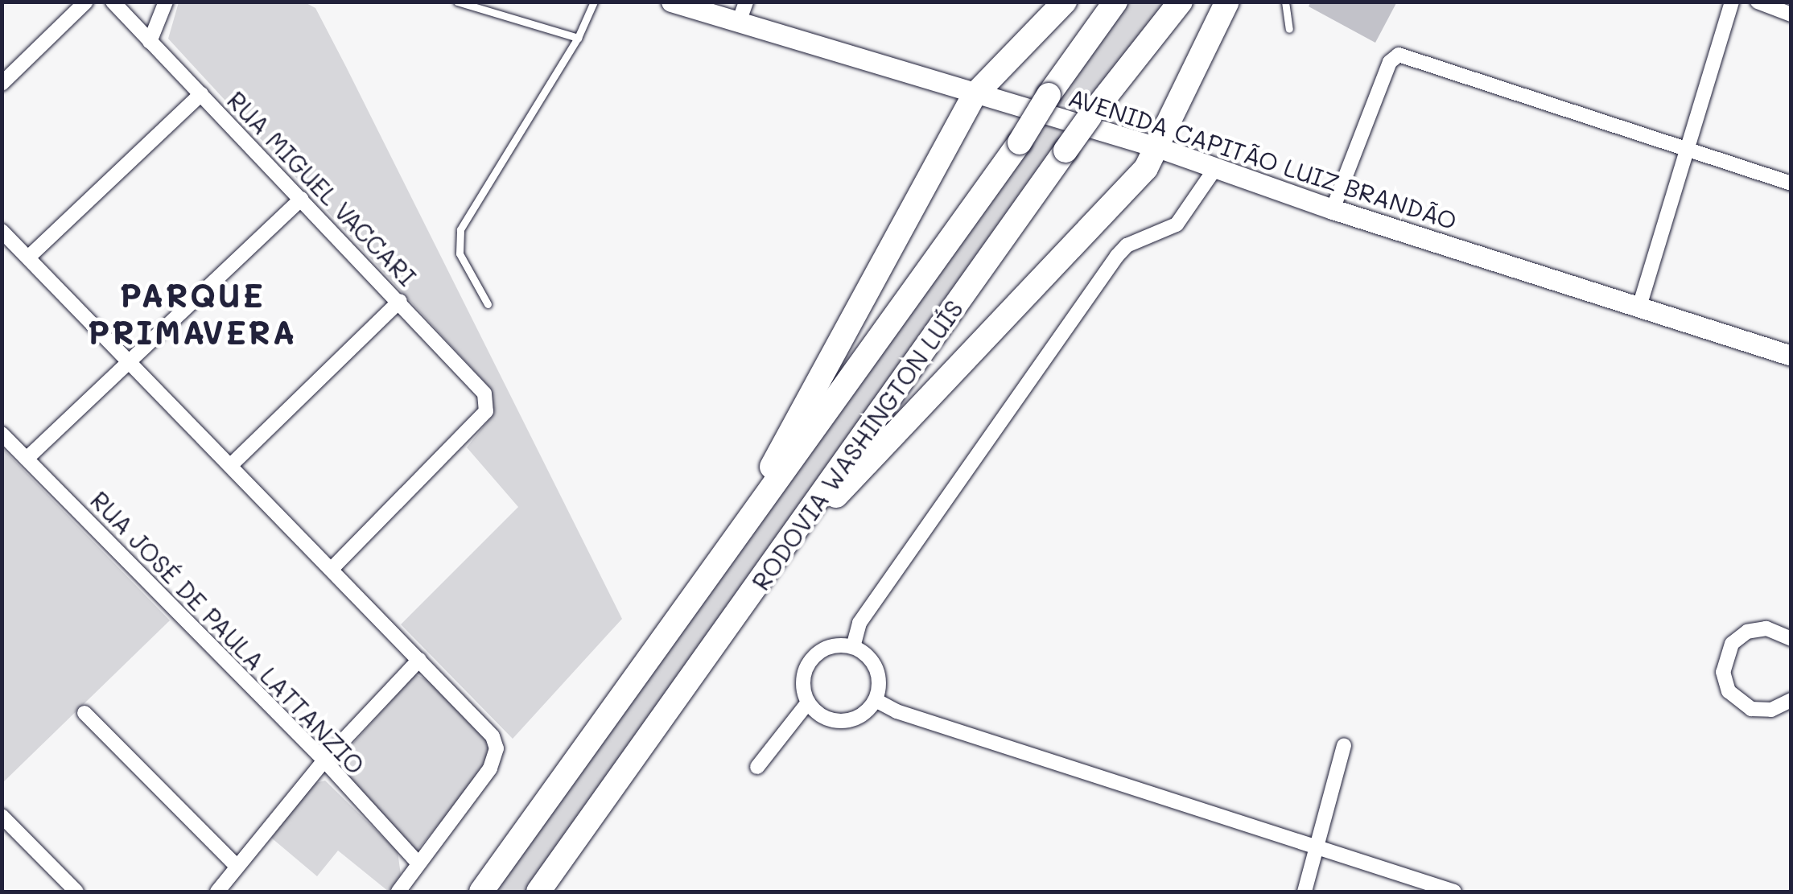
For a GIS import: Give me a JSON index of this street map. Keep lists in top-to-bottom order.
{
  "streets": {
    "highway": ["RODOVIA WASHINGTON LUÍS"],
    "main road": ["AVENIDA CAPITÃO LUIZ BRANDÃO"],
    "street": ["RUA MIGUEL VACCARI", "RUA JOSÉ DE PAULA LATTANZIO"]
  },
  "districts": ["PARQUE PRIMAVERA"]
}
